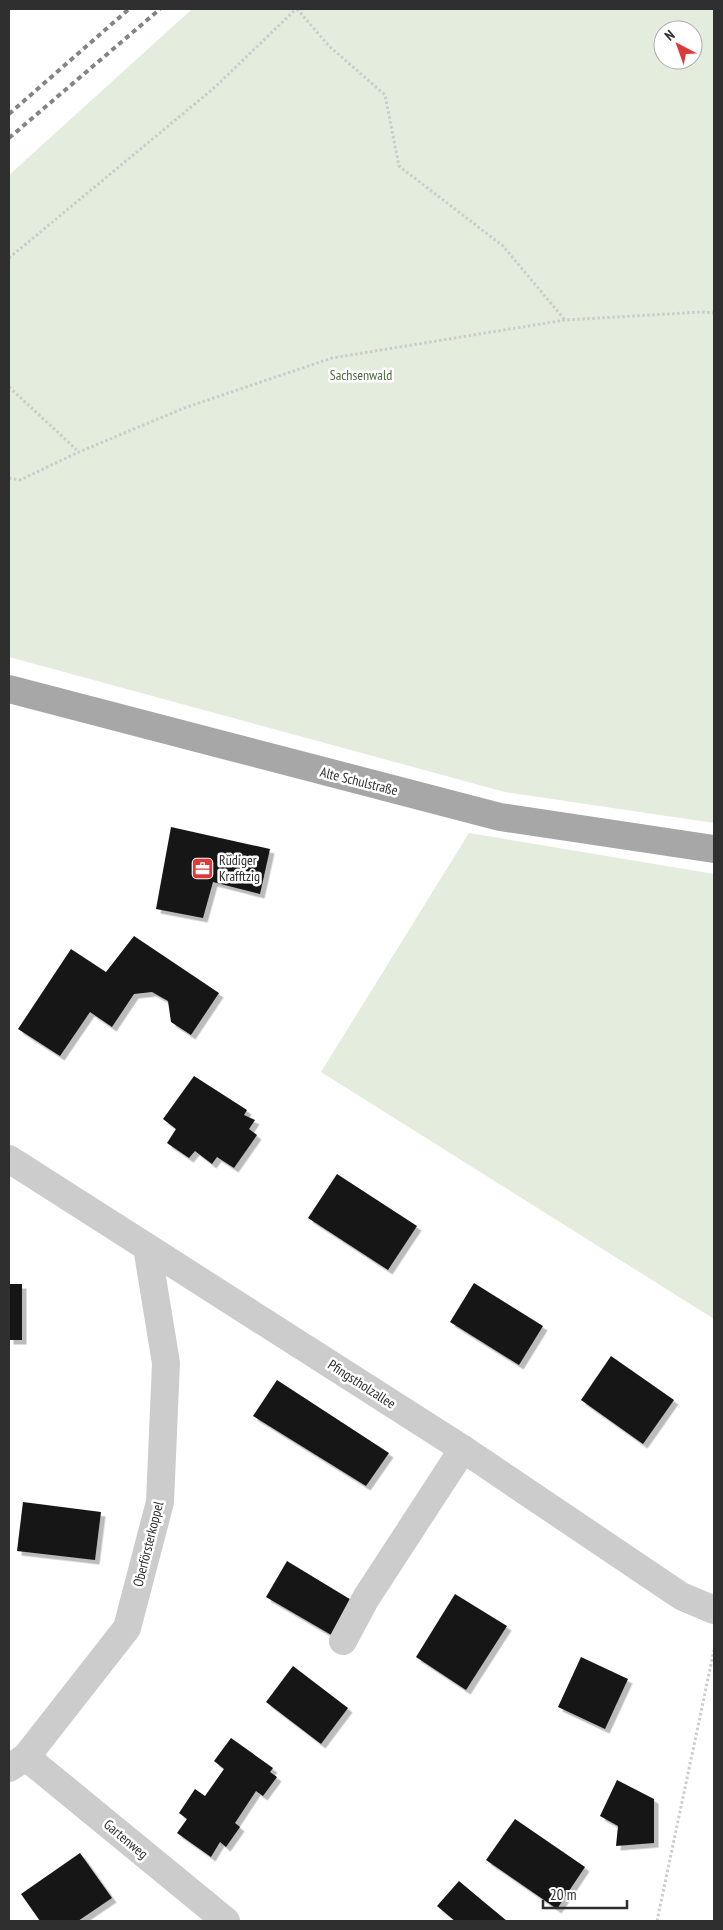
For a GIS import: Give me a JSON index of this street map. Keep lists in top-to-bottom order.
{
  "streets": {
    "main road": ["Alte Schulstraße"],
    "street": ["Pfingstholzallee", "Oberförsterkoppel", "Gartenweg"]
  },
  "crossings": [
    ["Pfingstholzallee", "Oberförsterkoppel"],
    ["Oberförsterkoppel", "Gartenweg"]
  ],
  "parks": ["Sachsenwald"],
  "places": {
    "office": ["Rüdiger Krafftzig"]
  },
  "scale_bar": "20 m",
  "north": "top left"
}
